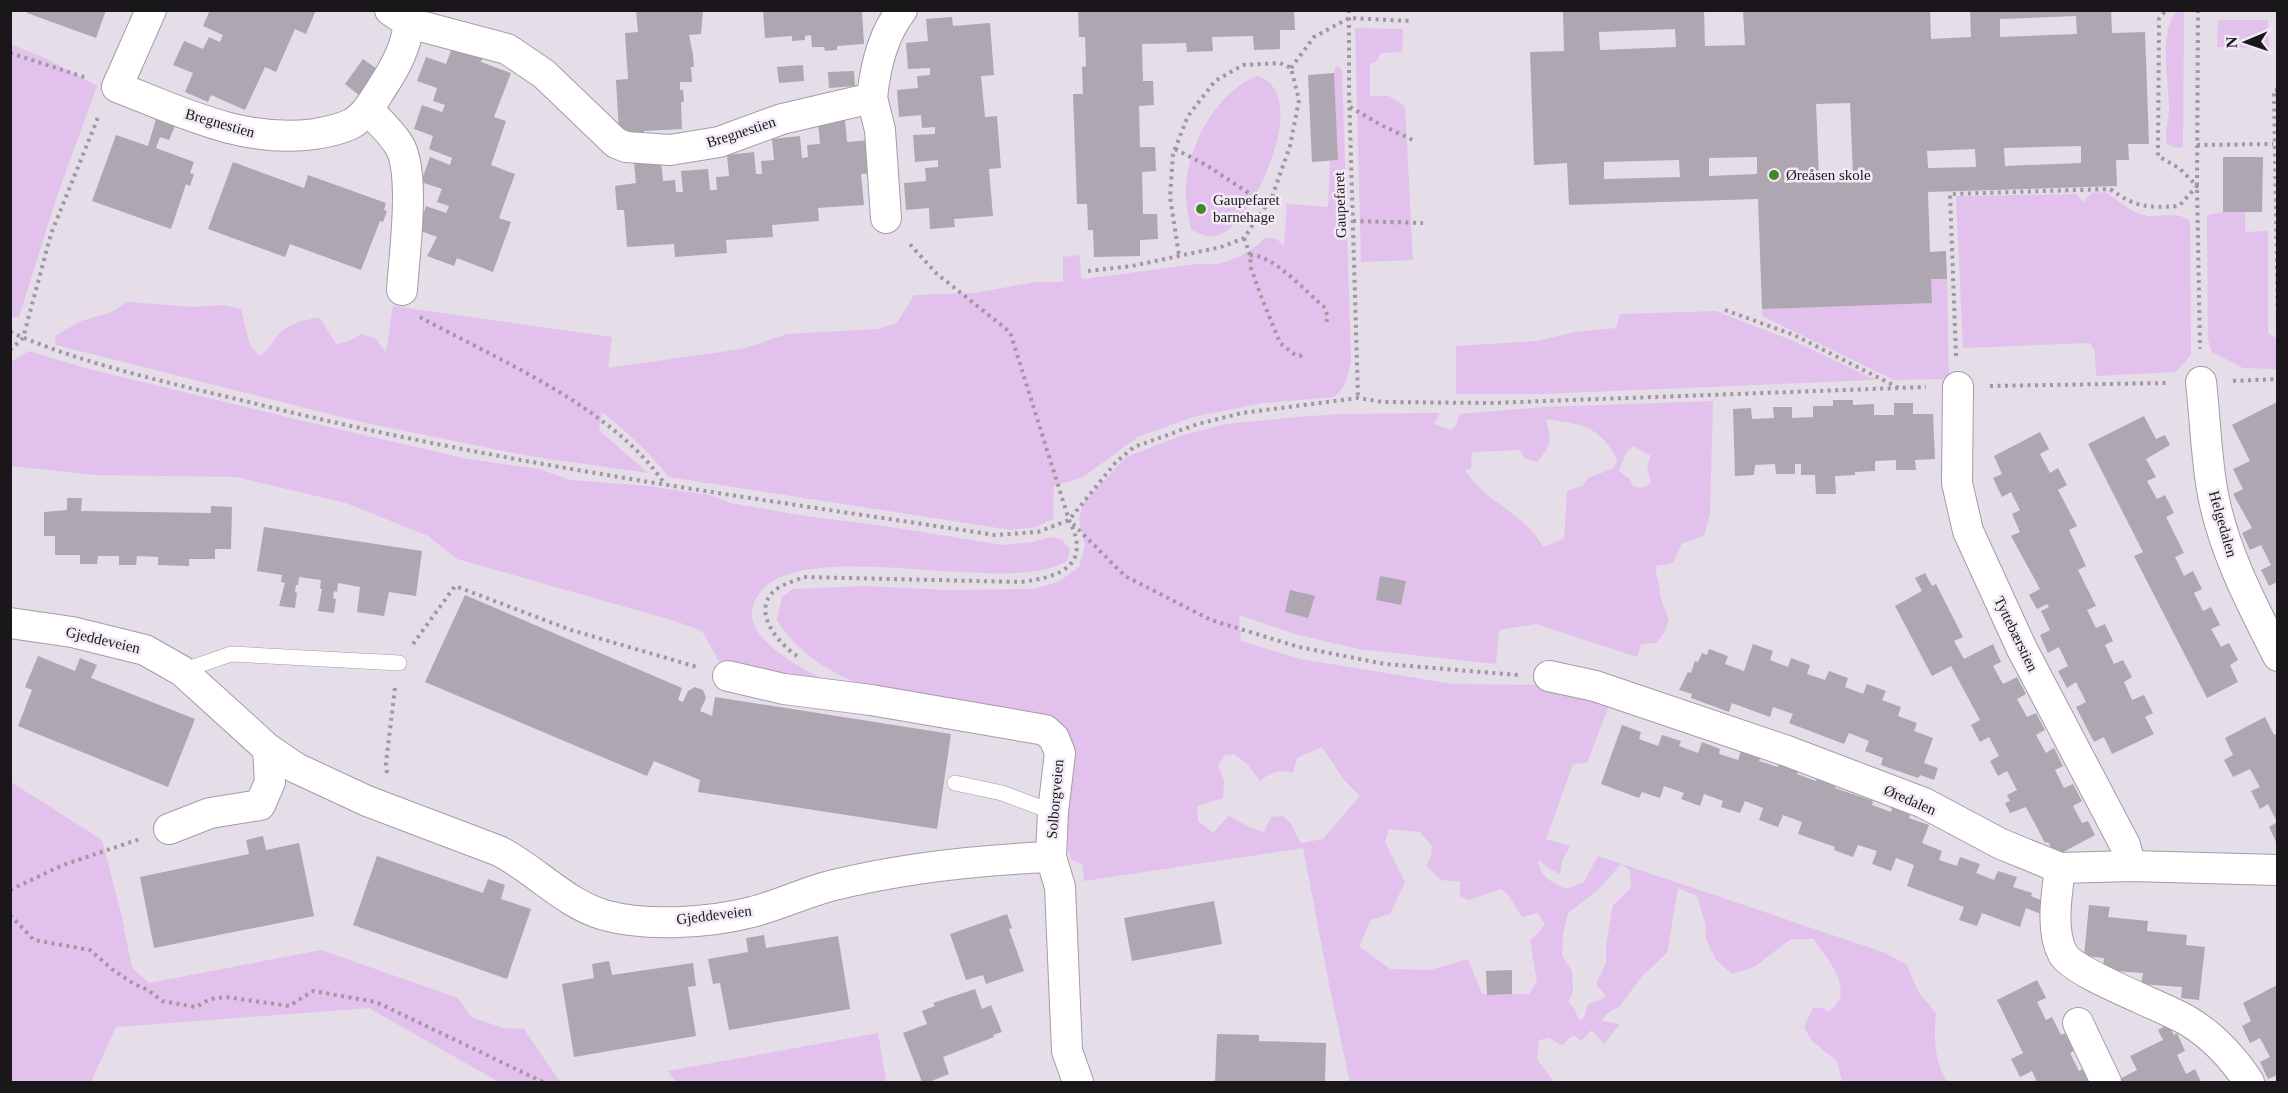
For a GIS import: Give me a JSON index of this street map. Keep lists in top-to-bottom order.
{
  "streets": {
    "street": [
      "Bregnestien",
      "Helgedalen",
      "Tyttebærstien",
      "Gjeddeveien",
      "Solborgveien",
      "Øredalen"
    ],
    "path": ["Gaupefaret"]
  },
  "crossings": [
    ["Tyttebærstien", "Øredalen"],
    ["Gjeddeveien", "Solborgveien"]
  ],
  "places": ["Øreåsen skole", "Gaupefaret barnehage"],
  "north": "left"
}
